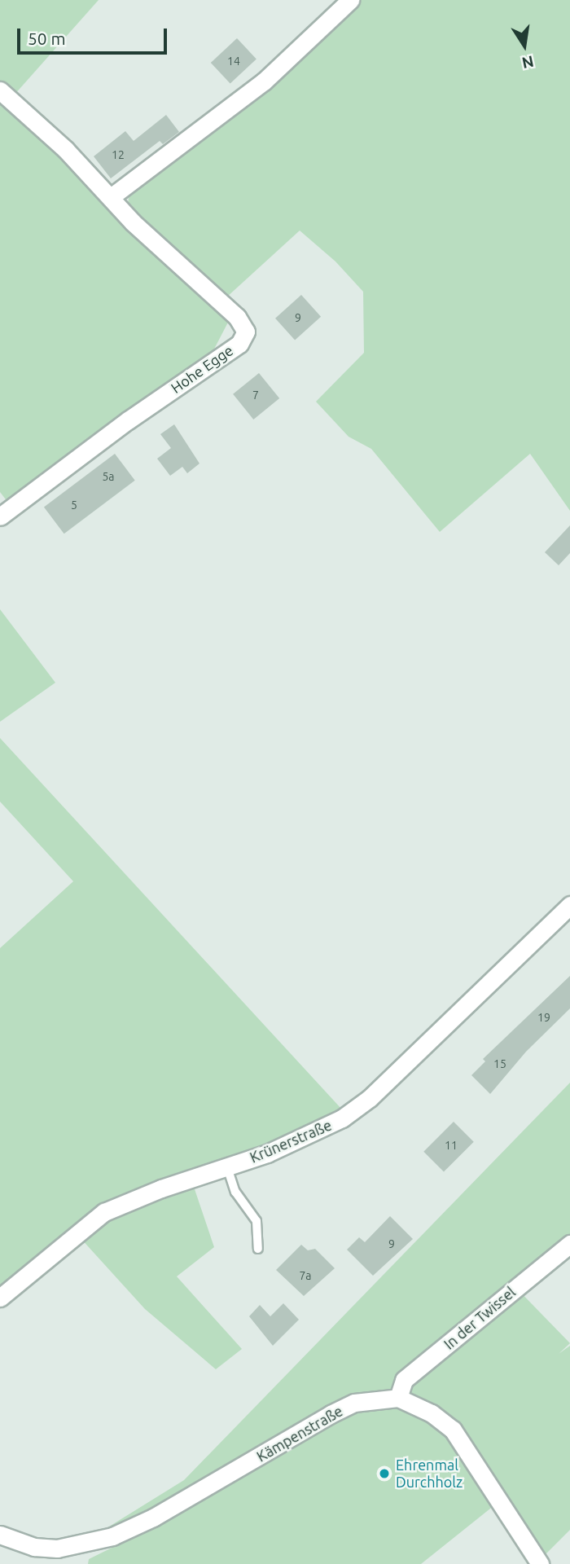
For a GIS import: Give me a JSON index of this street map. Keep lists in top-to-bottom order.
{
  "streets": {
    "street": [
      "Hohe Egge",
      "Krünerstraße",
      "In der Twissel",
      "Kämpenstraße"
    ]
  },
  "crossings": [
    ["In der Twissel", "Kämpenstraße"]
  ],
  "places": ["Ehrenmal Durchholz"],
  "house_numbers": [
    "14",
    "12",
    "9",
    "7",
    "5a",
    "5",
    "19",
    "15",
    "11",
    "9",
    "7a"
  ],
  "scale_bar": "50 m",
  "north": "bottom"
}
